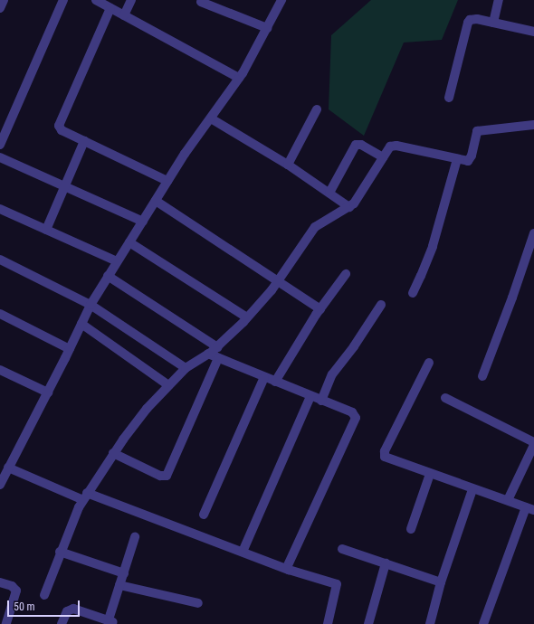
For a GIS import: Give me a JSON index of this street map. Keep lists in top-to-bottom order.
{
  "scale_bar": "50 m"
}
